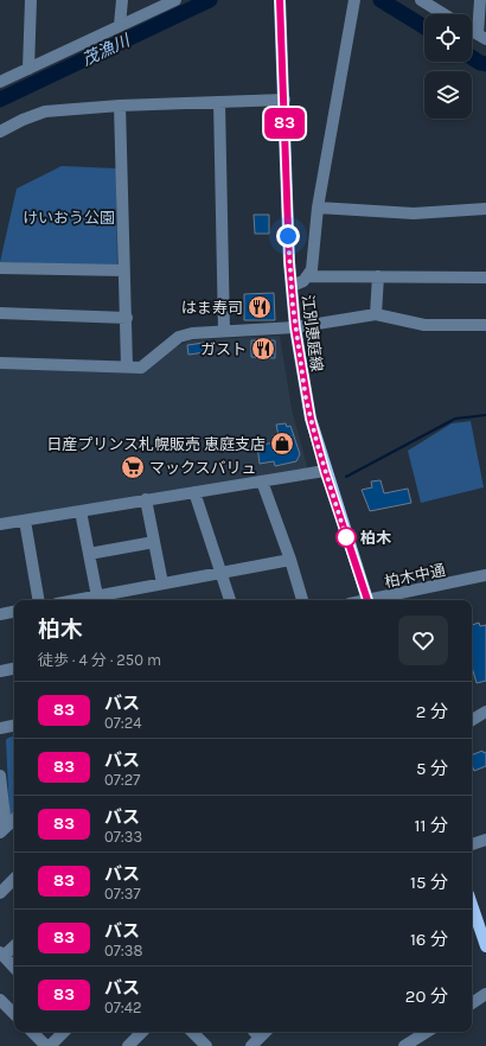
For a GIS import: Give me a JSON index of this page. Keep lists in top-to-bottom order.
{
  "streets": {
    "main road": ["江別恵庭線"],
    "street": ["柏木中通"]
  },
  "water": ["茂漁川"],
  "parks": ["けいおう公園"],
  "places": {
    "restaurant": ["はま寿司", "ガスト"],
    "shop": ["日産プリンス札幌販売 恵庭支店"],
    "supermarket": ["マックスバリュ"],
    "other": ["柏木"]
  },
  "lines": ["bus line 83"],
  "page": {
    "on_map": "83",
    "heading": ["柏木", "徒歩 · 4 分 · 250 m"],
    "list": [
      {
        "mark": "83",
        "name": "バス",
        "note": "07:24",
        "value": "2 分"
      },
      {
        "mark": "83",
        "name": "バス",
        "note": "07:27",
        "value": "5 分"
      },
      {
        "mark": "83",
        "name": "バス",
        "note": "07:33",
        "value": "11 分"
      },
      {
        "mark": "83",
        "name": "バス",
        "note": "07:37",
        "value": "15 分"
      },
      {
        "mark": "83",
        "name": "バス",
        "note": "07:38",
        "value": "16 分"
      },
      {
        "mark": "83",
        "name": "バス",
        "note": "07:42",
        "value": "20 分"
      }
    ]
  }
}
